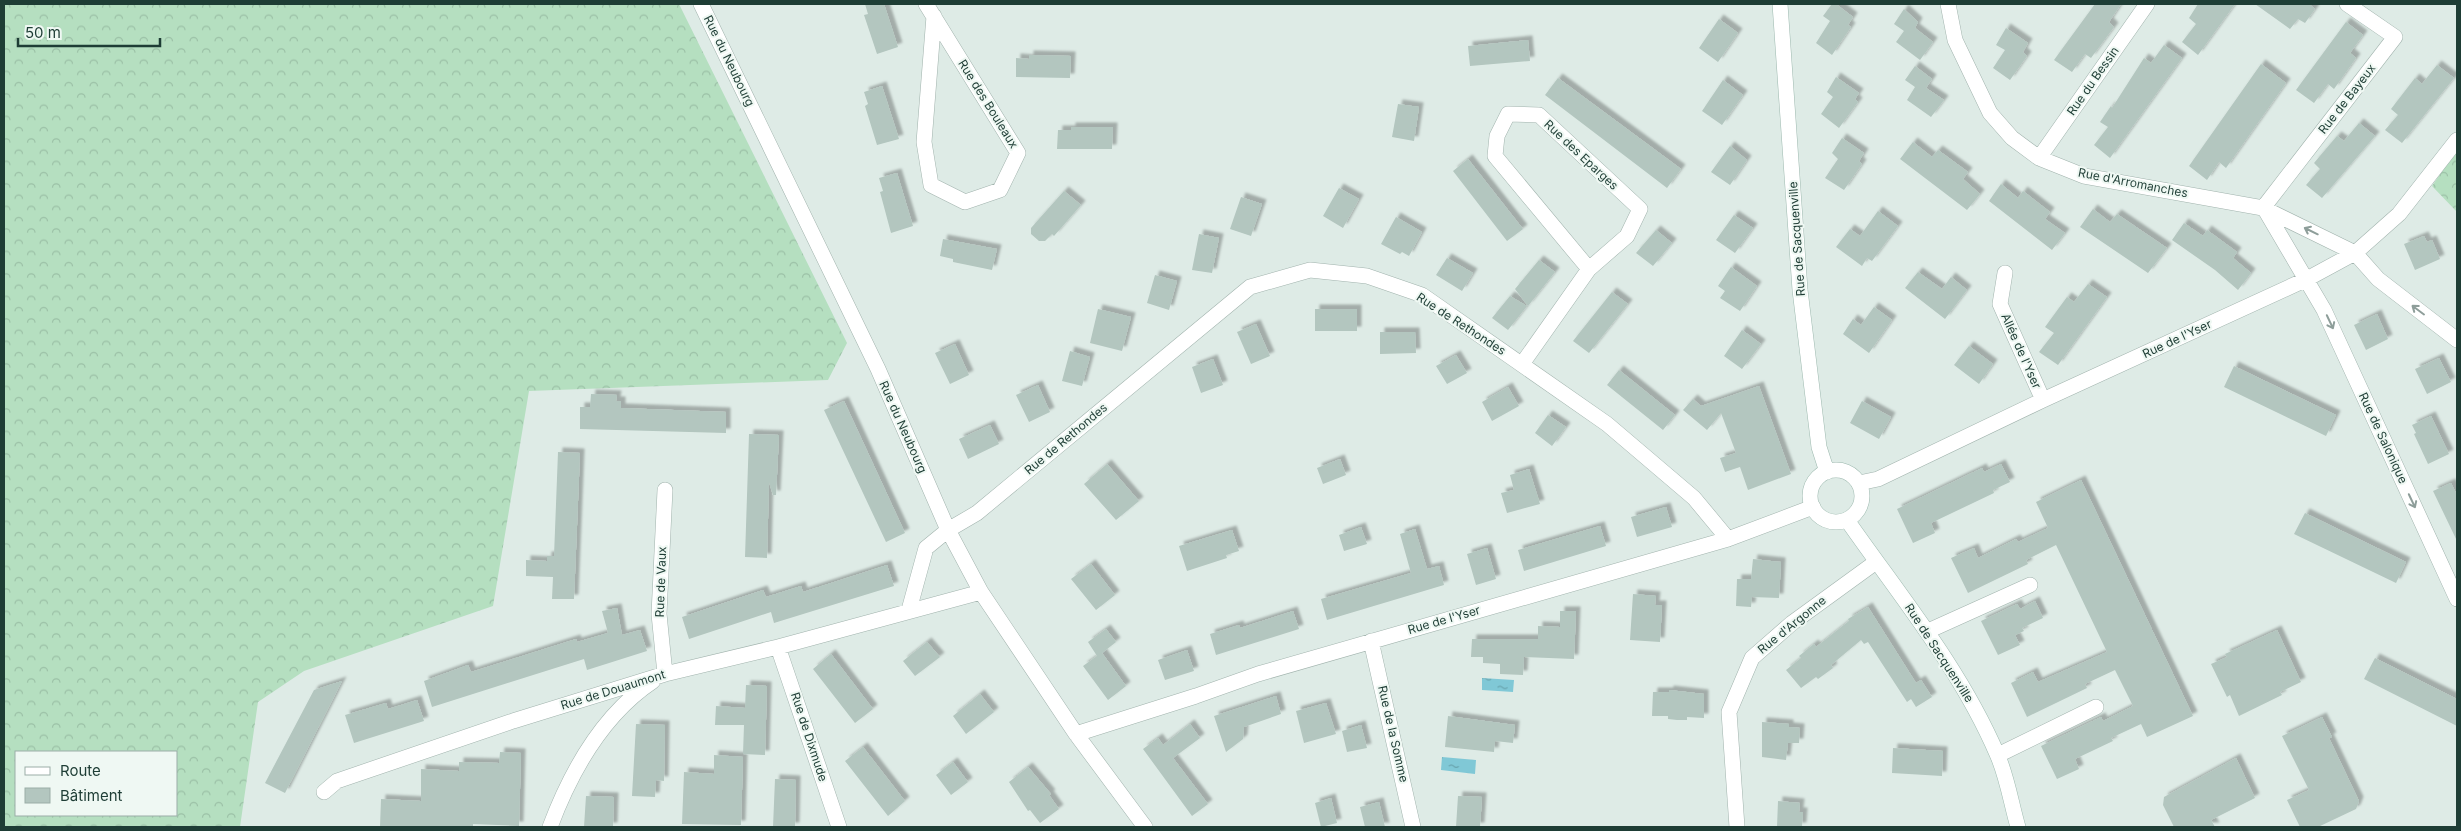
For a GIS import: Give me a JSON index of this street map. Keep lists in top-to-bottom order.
{
  "streets": {
    "street": [
      "Rue du Neubourg",
      "Rue du Bessin",
      "Rue de Bayeux",
      "Rue des Bouleaux",
      "Rue des Eparges",
      "Rue d'Arromanches",
      "Rue de Sacquenville",
      "Rue de Rethondes",
      "Rue de l'Yser",
      "Allée de l'Yser",
      "Rue de Salonique",
      "Rue de Vaux",
      "Rue d'Argonne",
      "Rue de Douaumont",
      "Rue de la Somme",
      "Rue de Dixmude"
    ]
  },
  "crossings": [
    ["Rue du Neubourg", "Rue de Rethondes"],
    ["Rue du Neubourg", "Rue de l'Yser"],
    ["Rue du Neubourg", "Rue de Douaumont"],
    ["Rue du Bessin", "Rue d'Arromanches"],
    ["Rue de Bayeux", "Rue d'Arromanches"],
    ["Rue de Bayeux", "Rue de Salonique"],
    ["Rue des Eparges", "Rue de Rethondes"],
    ["Rue d'Arromanches", "Rue de l'Yser"],
    ["Rue d'Arromanches", "Rue de Salonique"],
    ["Rue de Sacquenville", "Rue de l'Yser"],
    ["Rue de Sacquenville", "Rue d'Argonne"],
    ["Rue de Rethondes", "Rue de l'Yser"],
    ["Rue de l'Yser", "Allée de l'Yser"],
    ["Rue de l'Yser", "Rue de Salonique"],
    ["Rue de l'Yser", "Rue de la Somme"],
    ["Rue de Vaux", "Rue de Douaumont"],
    ["Rue de Douaumont", "Rue de Dixmude"]
  ],
  "legend": ["Route", "Bâtiment"],
  "scale_bar": "50 m"
}
